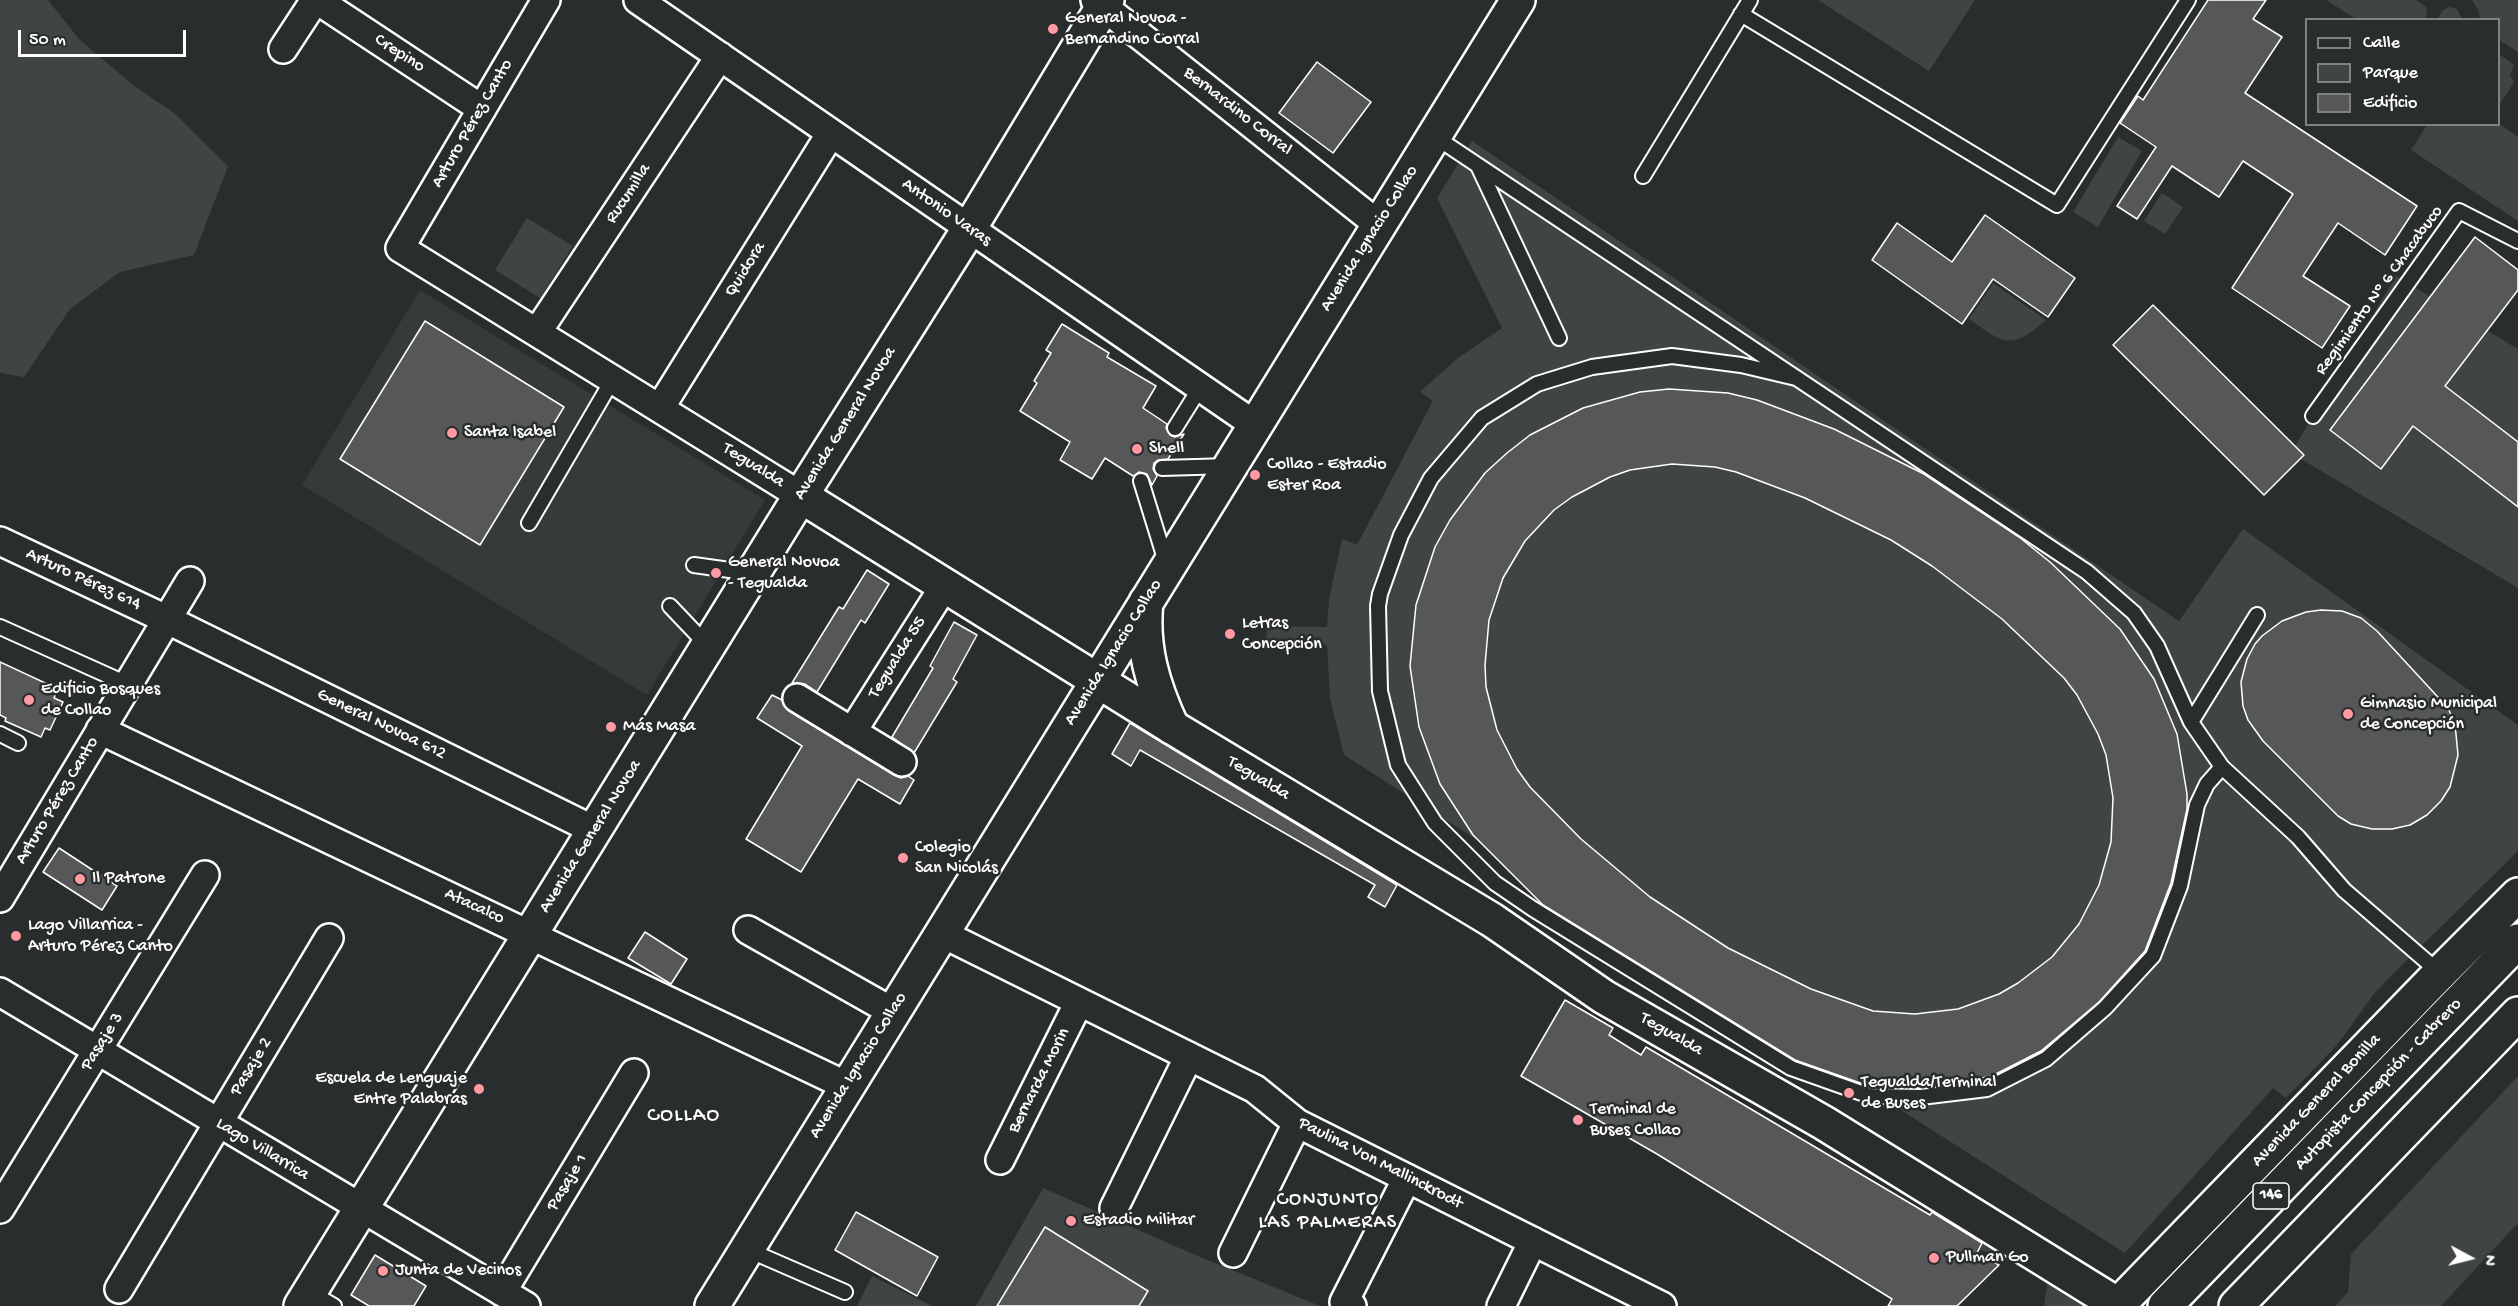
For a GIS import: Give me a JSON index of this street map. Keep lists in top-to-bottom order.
{
  "streets": {
    "main road": [
      "Avenida Ignacio Collao",
      "Avenida General Novoa",
      "Tegualda",
      "Autopista Concepción - Cabrero",
      "Avenida General Bonilla",
      "146"
    ],
    "street": [
      "Crepino",
      "Bernardino Corral",
      "Arturo Pérez Canto",
      "Rucumilla",
      "Antonio Varas",
      "Quidora",
      "Arturo Pérez 614",
      "Tegualda 55",
      "General Novoa 612",
      "Atacalco",
      "Pasaje 3",
      "Pasaje 2",
      "Bernarda Morin",
      "Lago Villarrica",
      "Paulina Von Mallinckrodt",
      "Pasaje 1"
    ],
    "lane": ["Regimiento Nº 6 Chacabuco"]
  },
  "crossings": [
    ["Crepino", "Arturo Pérez Canto"],
    ["Bernardino Corral", "Avenida Ignacio Collao"],
    ["Bernardino Corral", "Avenida General Novoa"],
    ["Arturo Pérez Canto", "Tegualda"],
    ["Arturo Pérez Canto", "Arturo Pérez 614"],
    ["Arturo Pérez Canto", "General Novoa 612"],
    ["Arturo Pérez Canto", "Atacalco"],
    ["Rucumilla", "Antonio Varas"],
    ["Rucumilla", "Tegualda"],
    ["Antonio Varas", "Avenida Ignacio Collao"],
    ["Antonio Varas", "Quidora"],
    ["Antonio Varas", "Avenida General Novoa"],
    ["Avenida Ignacio Collao", "Tegualda"],
    ["Avenida Ignacio Collao", "Atacalco"],
    ["Avenida Ignacio Collao", "Paulina Von Mallinckrodt"],
    ["Quidora", "Tegualda"],
    ["Avenida General Novoa", "Tegualda"],
    ["Avenida General Novoa", "General Novoa 612"],
    ["Avenida General Novoa", "Atacalco"],
    ["Avenida General Novoa", "Lago Villarrica"],
    ["Tegualda", "Tegualda 55"],
    ["Tegualda", "Avenida General Bonilla"],
    ["Arturo Pérez 614", "General Novoa 612"],
    ["Pasaje 3", "Lago Villarrica"],
    ["Pasaje 2", "Lago Villarrica"],
    ["Bernarda Morin", "Paulina Von Mallinckrodt"],
    ["Lago Villarrica", "Pasaje 1"]
  ],
  "districts": ["COLLAO", "CONJUNTO LAS PALMERAS"],
  "places": [
    "General Novoa - Bernandino Corral",
    "Santa Isabel",
    "Shell",
    "Collao - Estadio Ester Roa",
    "General Novoa - Tegualda",
    "Letras Concepción",
    "Edificio Bosques de Collao",
    "Gimnasio Municipal de Concepción",
    "Más Masa",
    "Colegio San Nicolás",
    "Il Patrone",
    "Lago Villarrica - Arturo Pérez Canto",
    "Escuela de Lenguaje Entre Palabras",
    "Tegualda/Terminal de Buses",
    "Terminal de Buses Collao",
    "Estadio Militar",
    "Pullman Go",
    "Junta de Vecinos"
  ],
  "legend": ["Calle", "Parque", "Edificio"],
  "scale_bar": "50 m",
  "north": "right"
}
